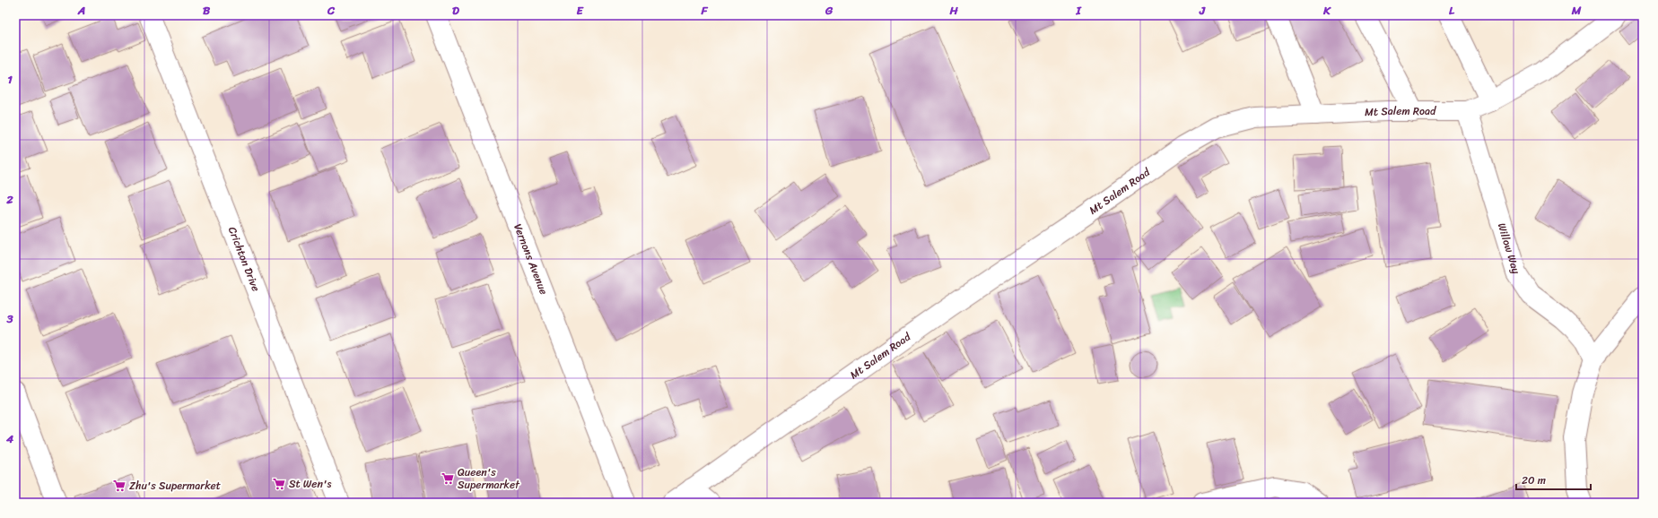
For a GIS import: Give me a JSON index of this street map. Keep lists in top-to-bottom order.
{
  "streets": {
    "street": [
      "Mt Salem Road",
      "Willow Way",
      "Crichton Drive",
      "Vernons Avenue"
    ]
  },
  "crossings": [
    ["Mt Salem Road", "Willow Way"]
  ],
  "places": {
    "supermarket": ["Queen's Supermarket", "St Wen's", "Zhu's Supermarket"]
  },
  "scale_bar": "20 m",
  "grid": {
    "columns": [
      "A",
      "B",
      "C",
      "D",
      "E",
      "F",
      "G",
      "H",
      "I",
      "J",
      "K",
      "L",
      "M"
    ],
    "rows": [
      "1",
      "2",
      "3",
      "4"
    ]
  }
}
